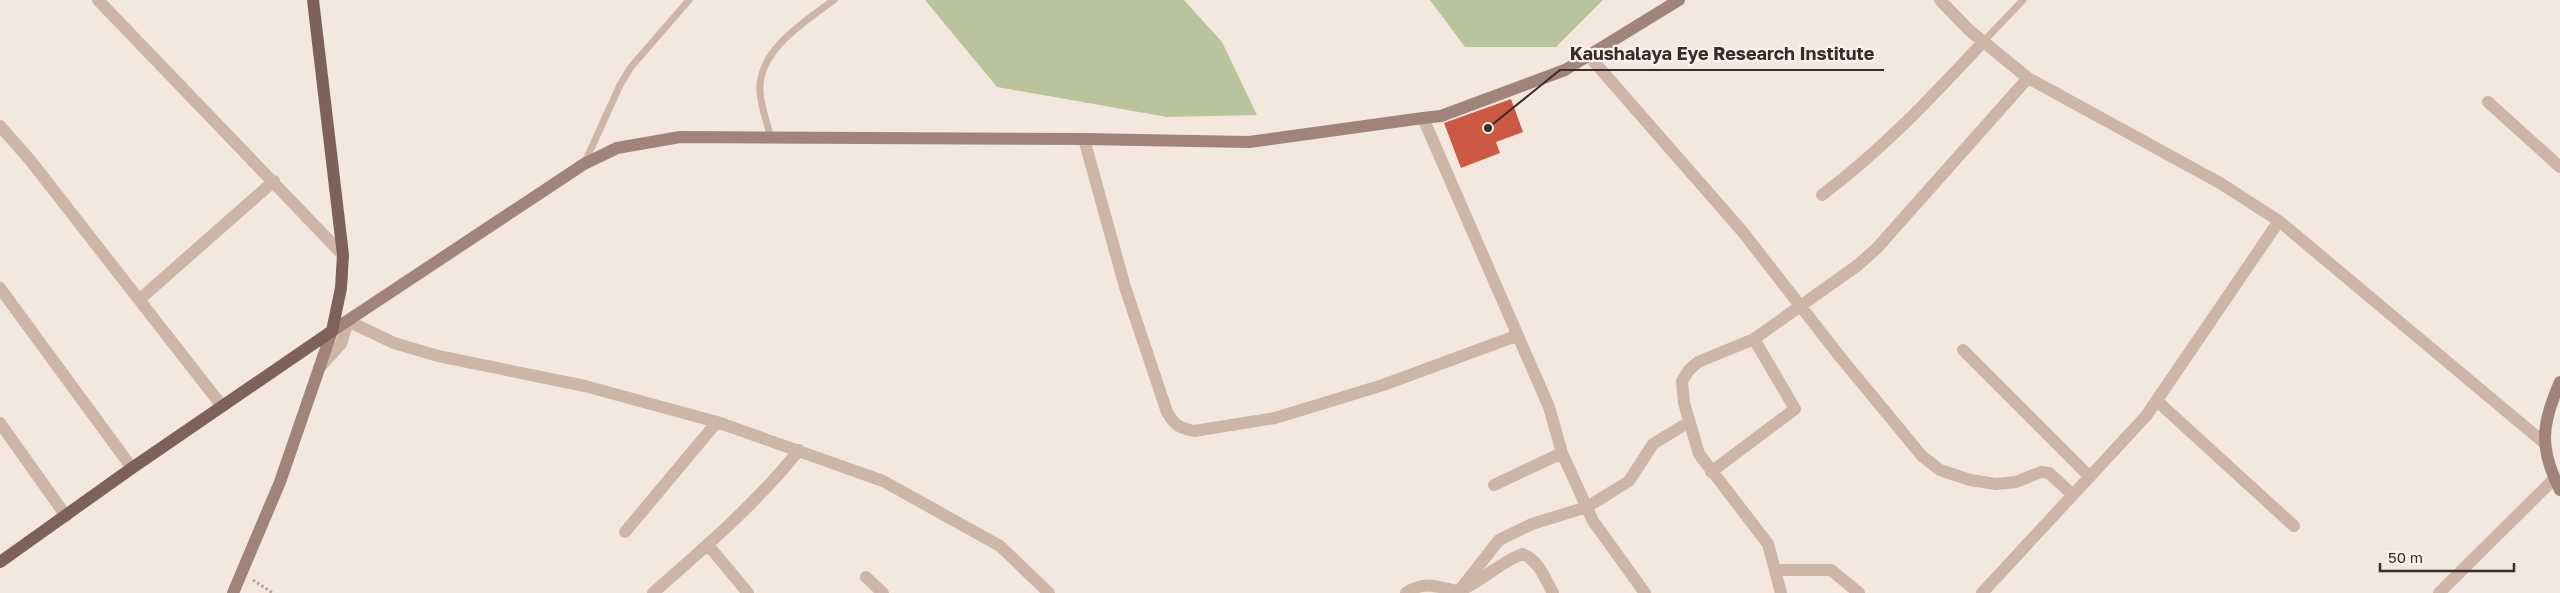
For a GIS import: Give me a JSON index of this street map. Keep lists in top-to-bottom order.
{
  "places": ["Kaushalaya Eye Research Institute"],
  "scale_bar": "50 m"
}
